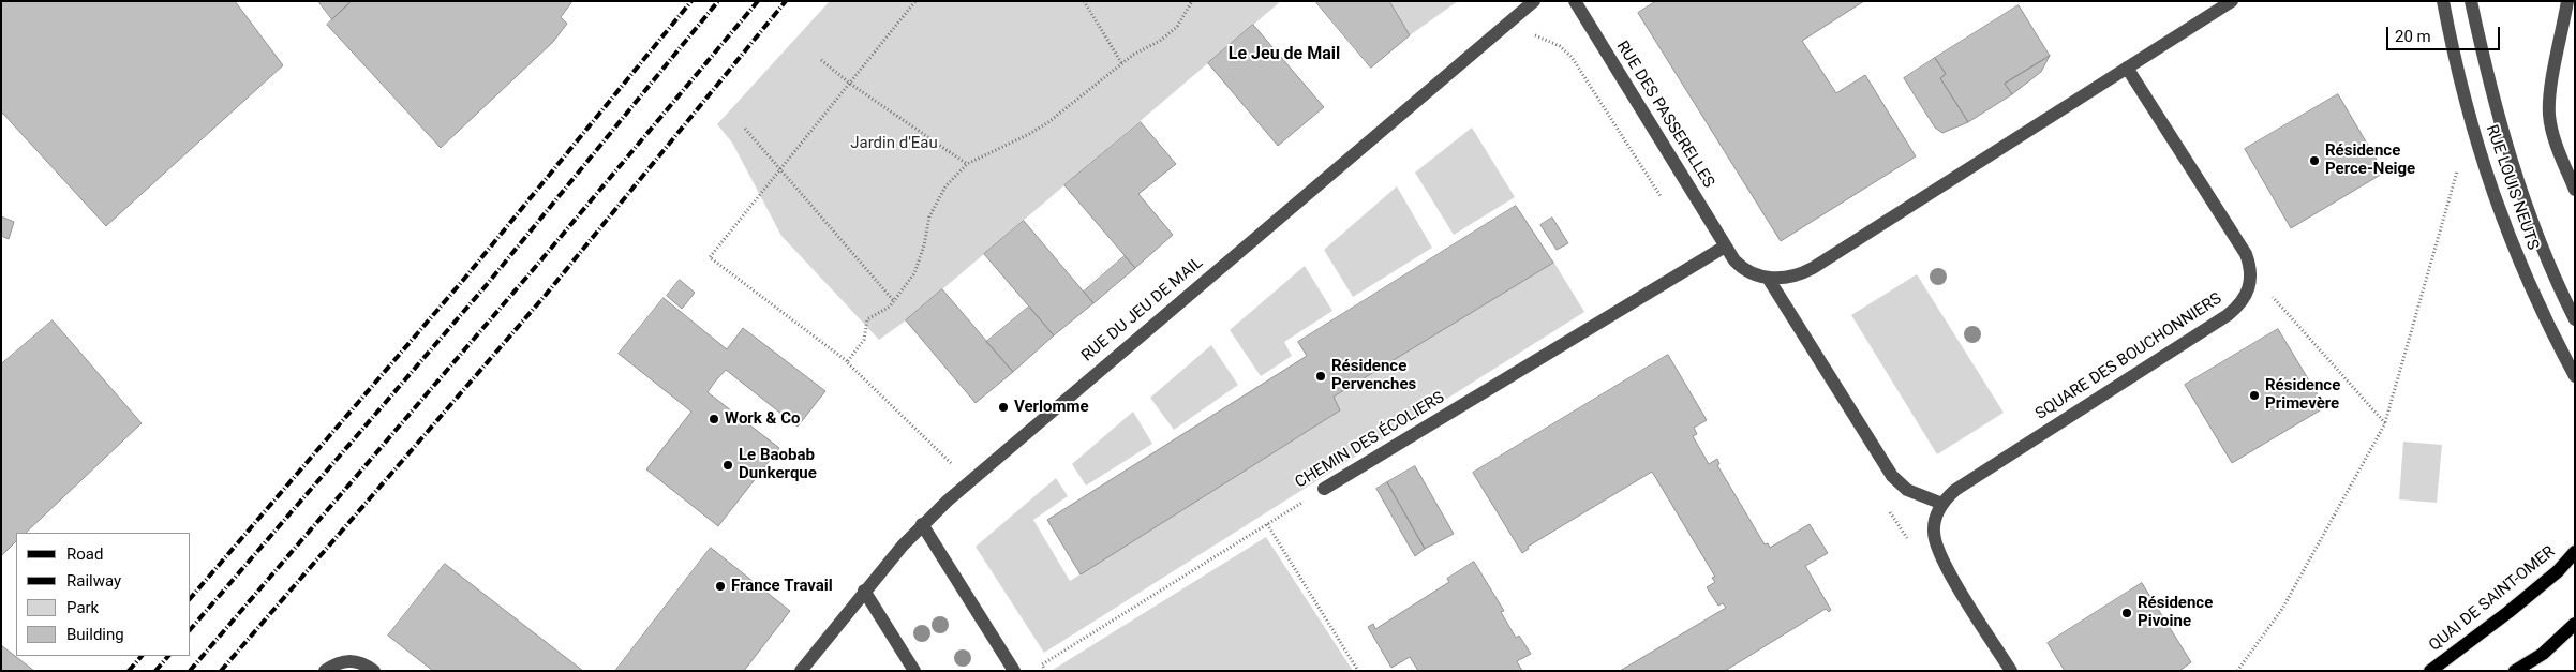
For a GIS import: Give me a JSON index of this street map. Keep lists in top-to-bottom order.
{
  "streets": {
    "main road": ["QUAI DE SAINT-OMER"],
    "street": [
      "RUE DES PASSERELLES",
      "RUE LOUIS NEUTS",
      "RUE DU JEU DE MAIL",
      "SQUARE DES BOUCHONNIERS",
      "CHEMIN DES ÉCOLIERS"
    ]
  },
  "crossings": [
    ["RUE DES PASSERELLES", "CHEMIN DES ÉCOLIERS"]
  ],
  "districts": ["Le Jeu de Mail"],
  "parks": ["Jardin d'Eau"],
  "places": [
    "Résidence Perce-Neige",
    "Résidence Pervenches",
    "Résidence Primevère",
    "Verlomme",
    "Work & Co",
    "Le Baobab Dunkerque",
    "France Travail",
    "Résidence Pivoine"
  ],
  "legend": [
    "Road",
    "Railway",
    "Park",
    "Building"
  ],
  "scale_bar": "20 m"
}
